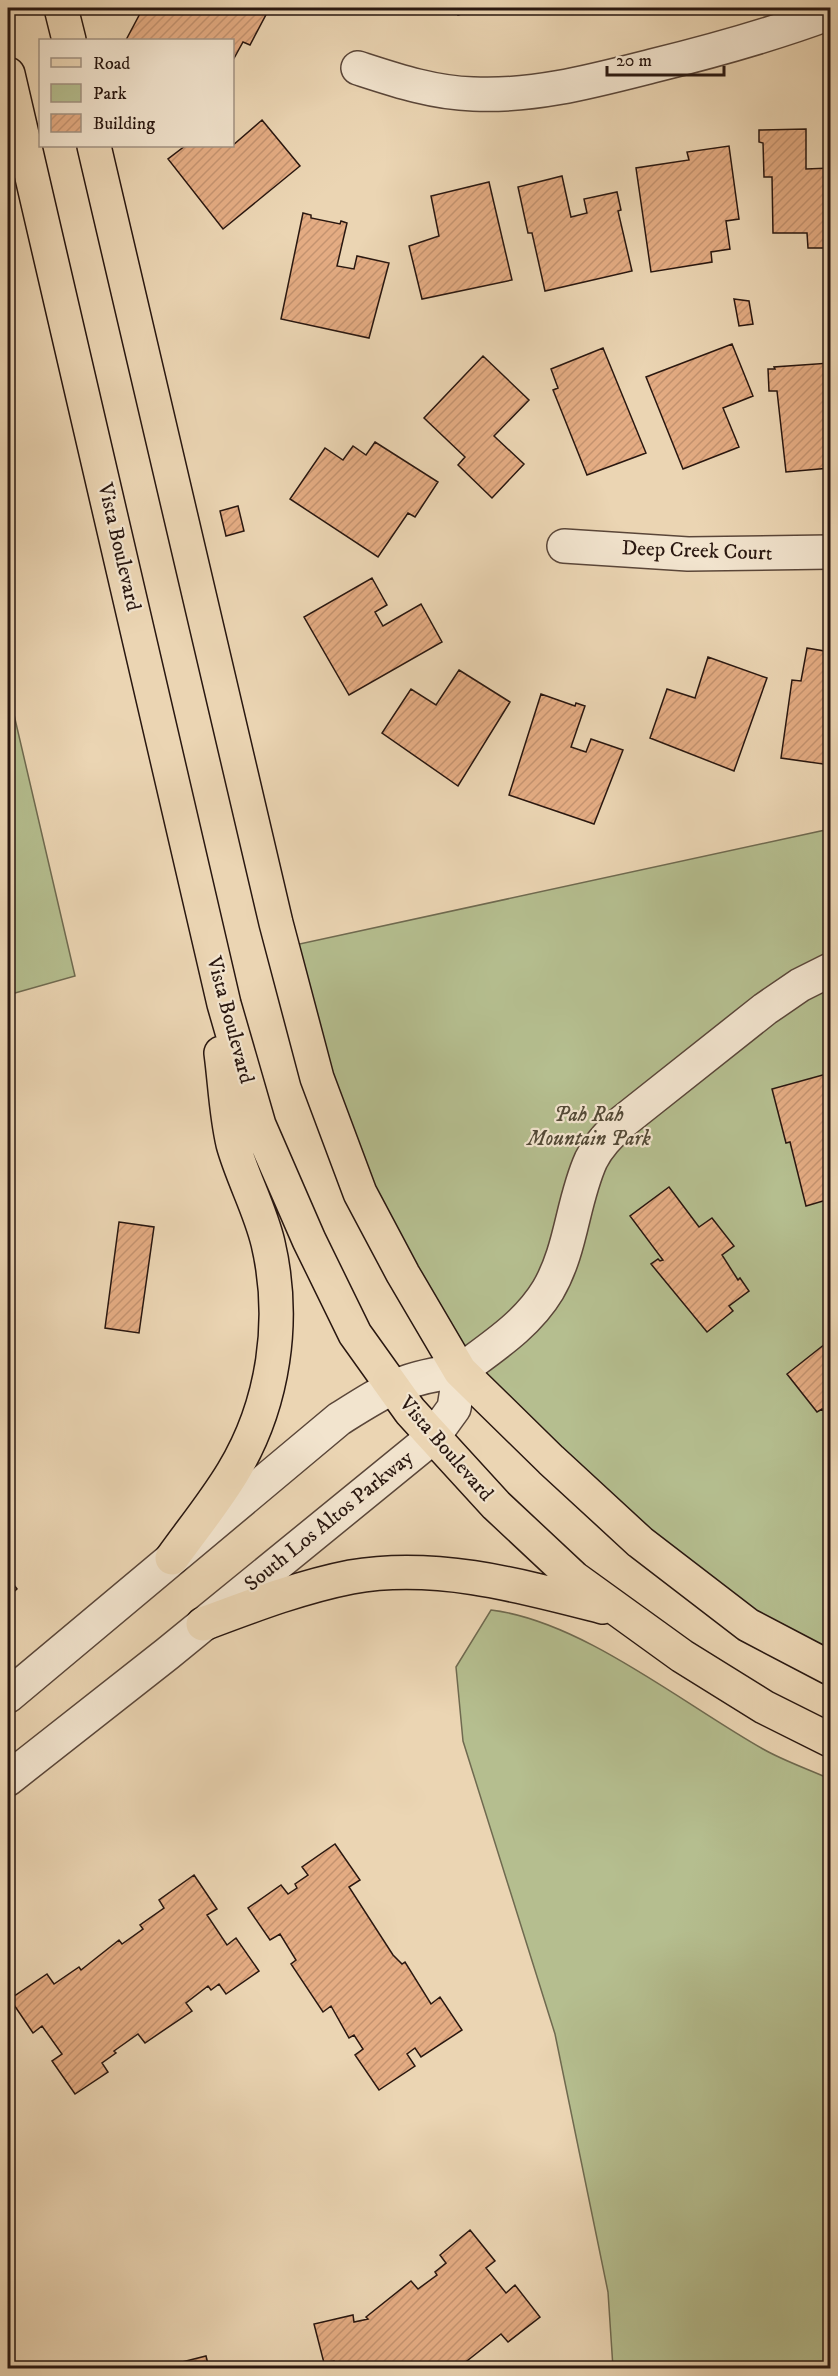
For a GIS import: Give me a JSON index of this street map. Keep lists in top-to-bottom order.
{
  "streets": {
    "main road": ["Vista Boulevard"],
    "street": ["Deep Creek Court", "South Los Altos Parkway"]
  },
  "crossings": [
    ["Vista Boulevard", "South Los Altos Parkway"]
  ],
  "parks": ["Pah Rah Mountain Park"],
  "legend": ["Road", "Park", "Building"],
  "scale_bar": "20 m"
}
